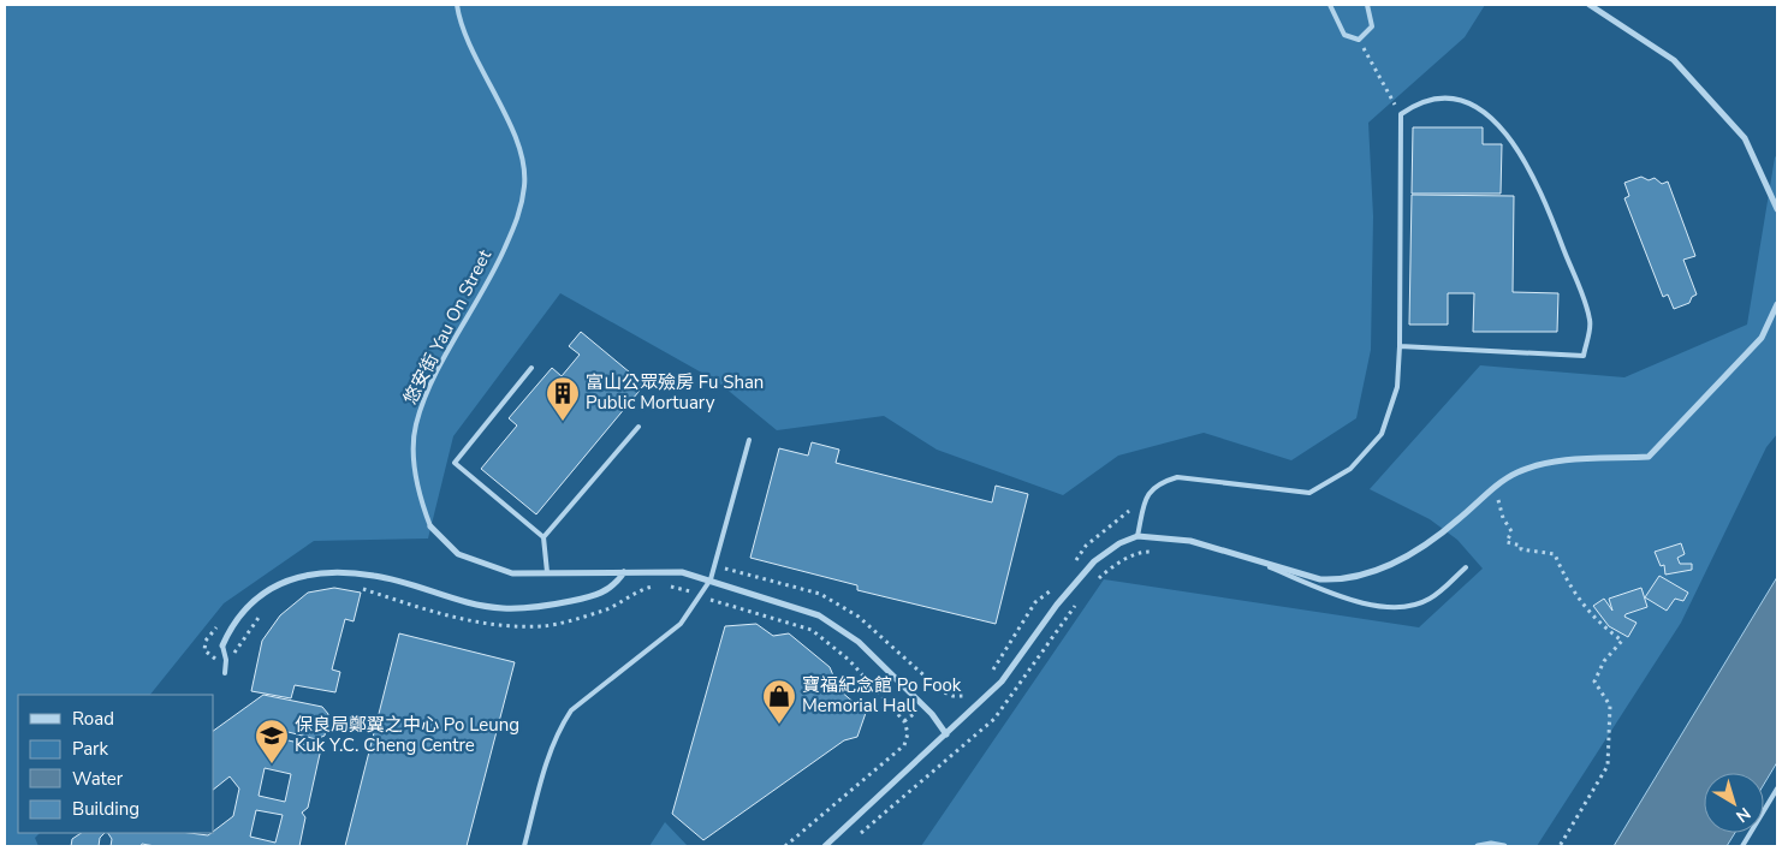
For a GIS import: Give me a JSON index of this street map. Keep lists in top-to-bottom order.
{
  "streets": {
    "street": ["悠安街 Yau On Street"]
  },
  "places": {
    "building": ["富山公眾殮房 Fu Shan Public Mortuary"],
    "shop": ["寶福紀念館 Po Fook Memorial Hall"],
    "school or university": ["保良局鄭翼之中心 Po Leung Kuk Y.C. Cheng Centre"]
  },
  "legend": [
    "Road",
    "Park",
    "Water",
    "Building"
  ],
  "north": "bottom right"
}
